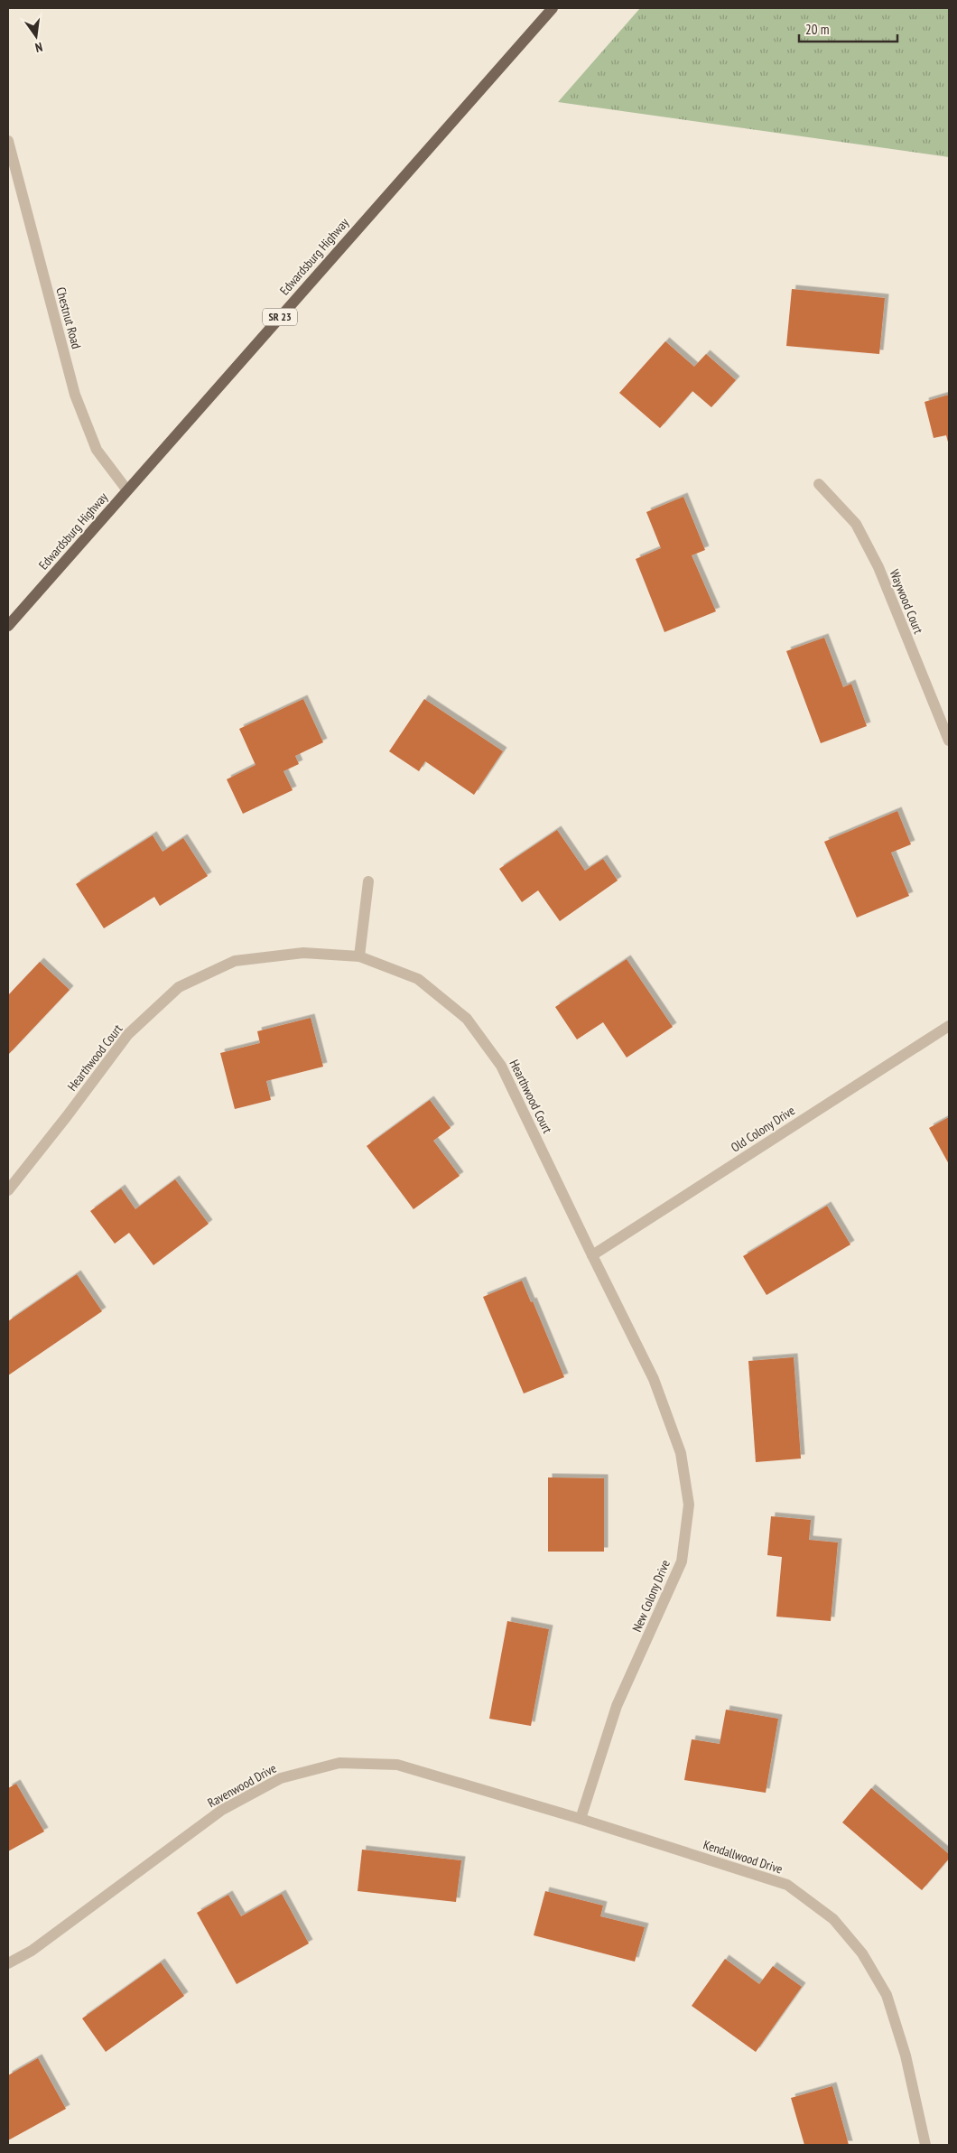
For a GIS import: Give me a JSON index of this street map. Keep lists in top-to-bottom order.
{
  "streets": {
    "main road": ["Edwardsburg Highway", "SR 23"],
    "street": [
      "Chestnut Road",
      "Waywood Court",
      "Hearthwood Court",
      "Old Colony Drive",
      "New Colony Drive",
      "Ravenwood Drive",
      "Kendallwood Drive"
    ]
  },
  "crossings": [
    ["Edwardsburg Highway", "Chestnut Road"],
    ["Hearthwood Court", "Old Colony Drive"],
    ["Hearthwood Court", "New Colony Drive"],
    ["Old Colony Drive", "New Colony Drive"],
    ["New Colony Drive", "Ravenwood Drive"],
    ["New Colony Drive", "Kendallwood Drive"],
    ["Ravenwood Drive", "Kendallwood Drive"]
  ],
  "scale_bar": "20 m",
  "north": "bottom"
}
